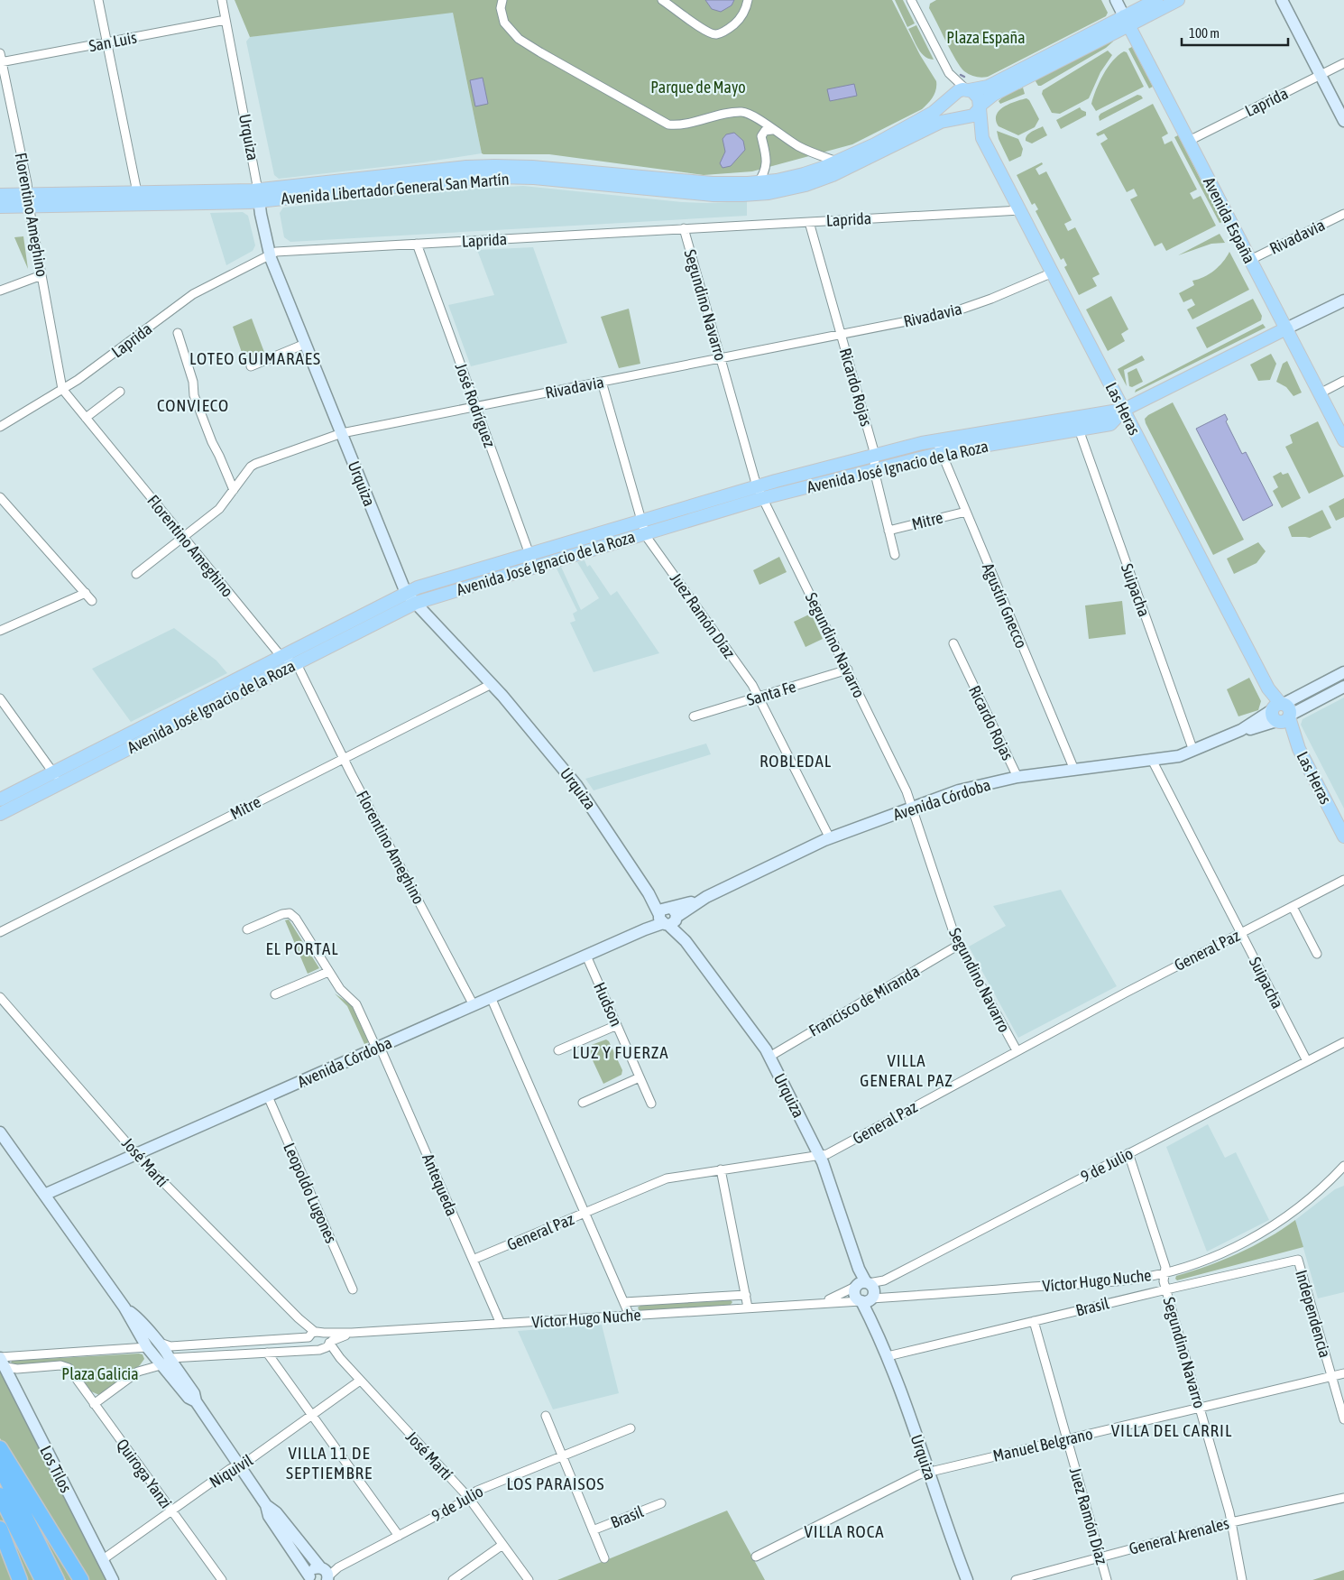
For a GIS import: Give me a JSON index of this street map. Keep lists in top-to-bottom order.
{
  "streets": {
    "main road": [
      "Urquiza",
      "Avenida Libertador General San Martín",
      "Avenida España",
      "Las Heras",
      "Avenida José Ignacio de la Roza",
      "Avenida Córdoba",
      "Los Tilos"
    ],
    "street": [
      "San Luis",
      "Laprida",
      "Florentino Ameghino",
      "Rivadavia",
      "Segundino Navarro",
      "Ricardo Rojas",
      "José Rodríguez",
      "Mitre",
      "Suipacha",
      "Agustín Gnecco",
      "Juez Ramón Díaz",
      "Santa Fe",
      "General Paz",
      "Francisco de Miranda",
      "Hudson",
      "José Martí",
      "9 de Julio",
      "Antequeda",
      "Leopoldo Lugones",
      "Víctor Hugo Nuche",
      "Brasil",
      "Independencia",
      "Manuel Belgrano",
      "Niquivil",
      "Quiroga Yanzi",
      "General Arenales"
    ]
  },
  "crossings": [
    ["San Luis", "Urquiza"],
    ["San Luis", "Florentino Ameghino"],
    ["Laprida", "Urquiza"],
    ["Laprida", "Florentino Ameghino"],
    ["Laprida", "Avenida España"],
    ["Laprida", "Segundino Navarro"],
    ["Laprida", "Ricardo Rojas"],
    ["Laprida", "José Rodríguez"],
    ["Laprida", "Las Heras"],
    ["Urquiza", "Avenida Libertador General San Martín"],
    ["Urquiza", "Rivadavia"],
    ["Urquiza", "Avenida José Ignacio de la Roza"],
    ["Urquiza", "Mitre"],
    ["Urquiza", "Avenida Córdoba"],
    ["Urquiza", "General Paz"],
    ["Urquiza", "Francisco de Miranda"],
    ["Urquiza", "9 de Julio"],
    ["Urquiza", "Víctor Hugo Nuche"],
    ["Urquiza", "Brasil"],
    ["Urquiza", "Manuel Belgrano"],
    ["Avenida Libertador General San Martín", "Florentino Ameghino"],
    ["Avenida Libertador General San Martín", "Las Heras"],
    ["Florentino Ameghino", "Rivadavia"],
    ["Florentino Ameghino", "Avenida José Ignacio de la Roza"],
    ["Florentino Ameghino", "Mitre"],
    ["Florentino Ameghino", "Avenida Córdoba"],
    ["Avenida España", "Rivadavia"],
    ["Avenida España", "Avenida José Ignacio de la Roza"],
    ["Rivadavia", "Segundino Navarro"],
    ["Rivadavia", "Ricardo Rojas"],
    ["Rivadavia", "José Rodríguez"],
    ["Rivadavia", "Las Heras"],
    ["Rivadavia", "Juez Ramón Díaz"],
    ["Segundino Navarro", "Avenida José Ignacio de la Roza"],
    ["Segundino Navarro", "Santa Fe"],
    ["Segundino Navarro", "Avenida Córdoba"],
    ["Segundino Navarro", "General Paz"],
    ["Segundino Navarro", "Francisco de Miranda"],
    ["Segundino Navarro", "9 de Julio"],
    ["Segundino Navarro", "Víctor Hugo Nuche"],
    ["Segundino Navarro", "Brasil"],
    ["Segundino Navarro", "Manuel Belgrano"],
    ["Segundino Navarro", "General Arenales"],
    ["Ricardo Rojas", "Avenida José Ignacio de la Roza"],
    ["Ricardo Rojas", "Mitre"],
    ["Ricardo Rojas", "Avenida Córdoba"],
    ["José Rodríguez", "Avenida José Ignacio de la Roza"],
    ["Las Heras", "Avenida José Ignacio de la Roza"],
    ["Las Heras", "Avenida Córdoba"],
    ["Avenida José Ignacio de la Roza", "Suipacha"],
    ["Avenida José Ignacio de la Roza", "Agustín Gnecco"],
    ["Avenida José Ignacio de la Roza", "Juez Ramón Díaz"],
    ["Mitre", "Agustín Gnecco"],
    ["Suipacha", "Avenida Córdoba"],
    ["Suipacha", "General Paz"],
    ["Suipacha", "9 de Julio"],
    ["Agustín Gnecco", "Avenida Córdoba"],
    ["Juez Ramón Díaz", "Santa Fe"],
    ["Juez Ramón Díaz", "Avenida Córdoba"],
    ["Juez Ramón Díaz", "Brasil"],
    ["Juez Ramón Díaz", "Manuel Belgrano"],
    ["Juez Ramón Díaz", "General Arenales"],
    ["Avenida Córdoba", "Hudson"],
    ["Avenida Córdoba", "José Martí"],
    ["Avenida Córdoba", "Antequeda"],
    ["Avenida Córdoba", "Leopoldo Lugones"],
    ["General Paz", "Antequeda"],
    ["José Martí", "9 de Julio"],
    ["José Martí", "Víctor Hugo Nuche"],
    ["José Martí", "Niquivil"],
    ["9 de Julio", "Víctor Hugo Nuche"],
    ["Antequeda", "Víctor Hugo Nuche"],
    ["Brasil", "Independencia"],
    ["Independencia", "Manuel Belgrano"],
    ["Los Tilos", "Niquivil"],
    ["Los Tilos", "Quiroga Yanzi"],
    ["Niquivil", "Quiroga Yanzi"]
  ],
  "districts": [
    "LOTEO GUIMARAES",
    "CONVIECO",
    "ROBLEDAL",
    "EL PORTAL",
    "LUZ Y FUERZA",
    "VILLA GENERAL PAZ",
    "VILLA DEL CARRIL",
    "VILLA 11 DE SEPTIEMBRE",
    "LOS PARAISOS",
    "VILLA ROCA"
  ],
  "parks": ["Plaza España", "Parque de Mayo", "Plaza Galicia"],
  "scale_bar": "100 m"
}
